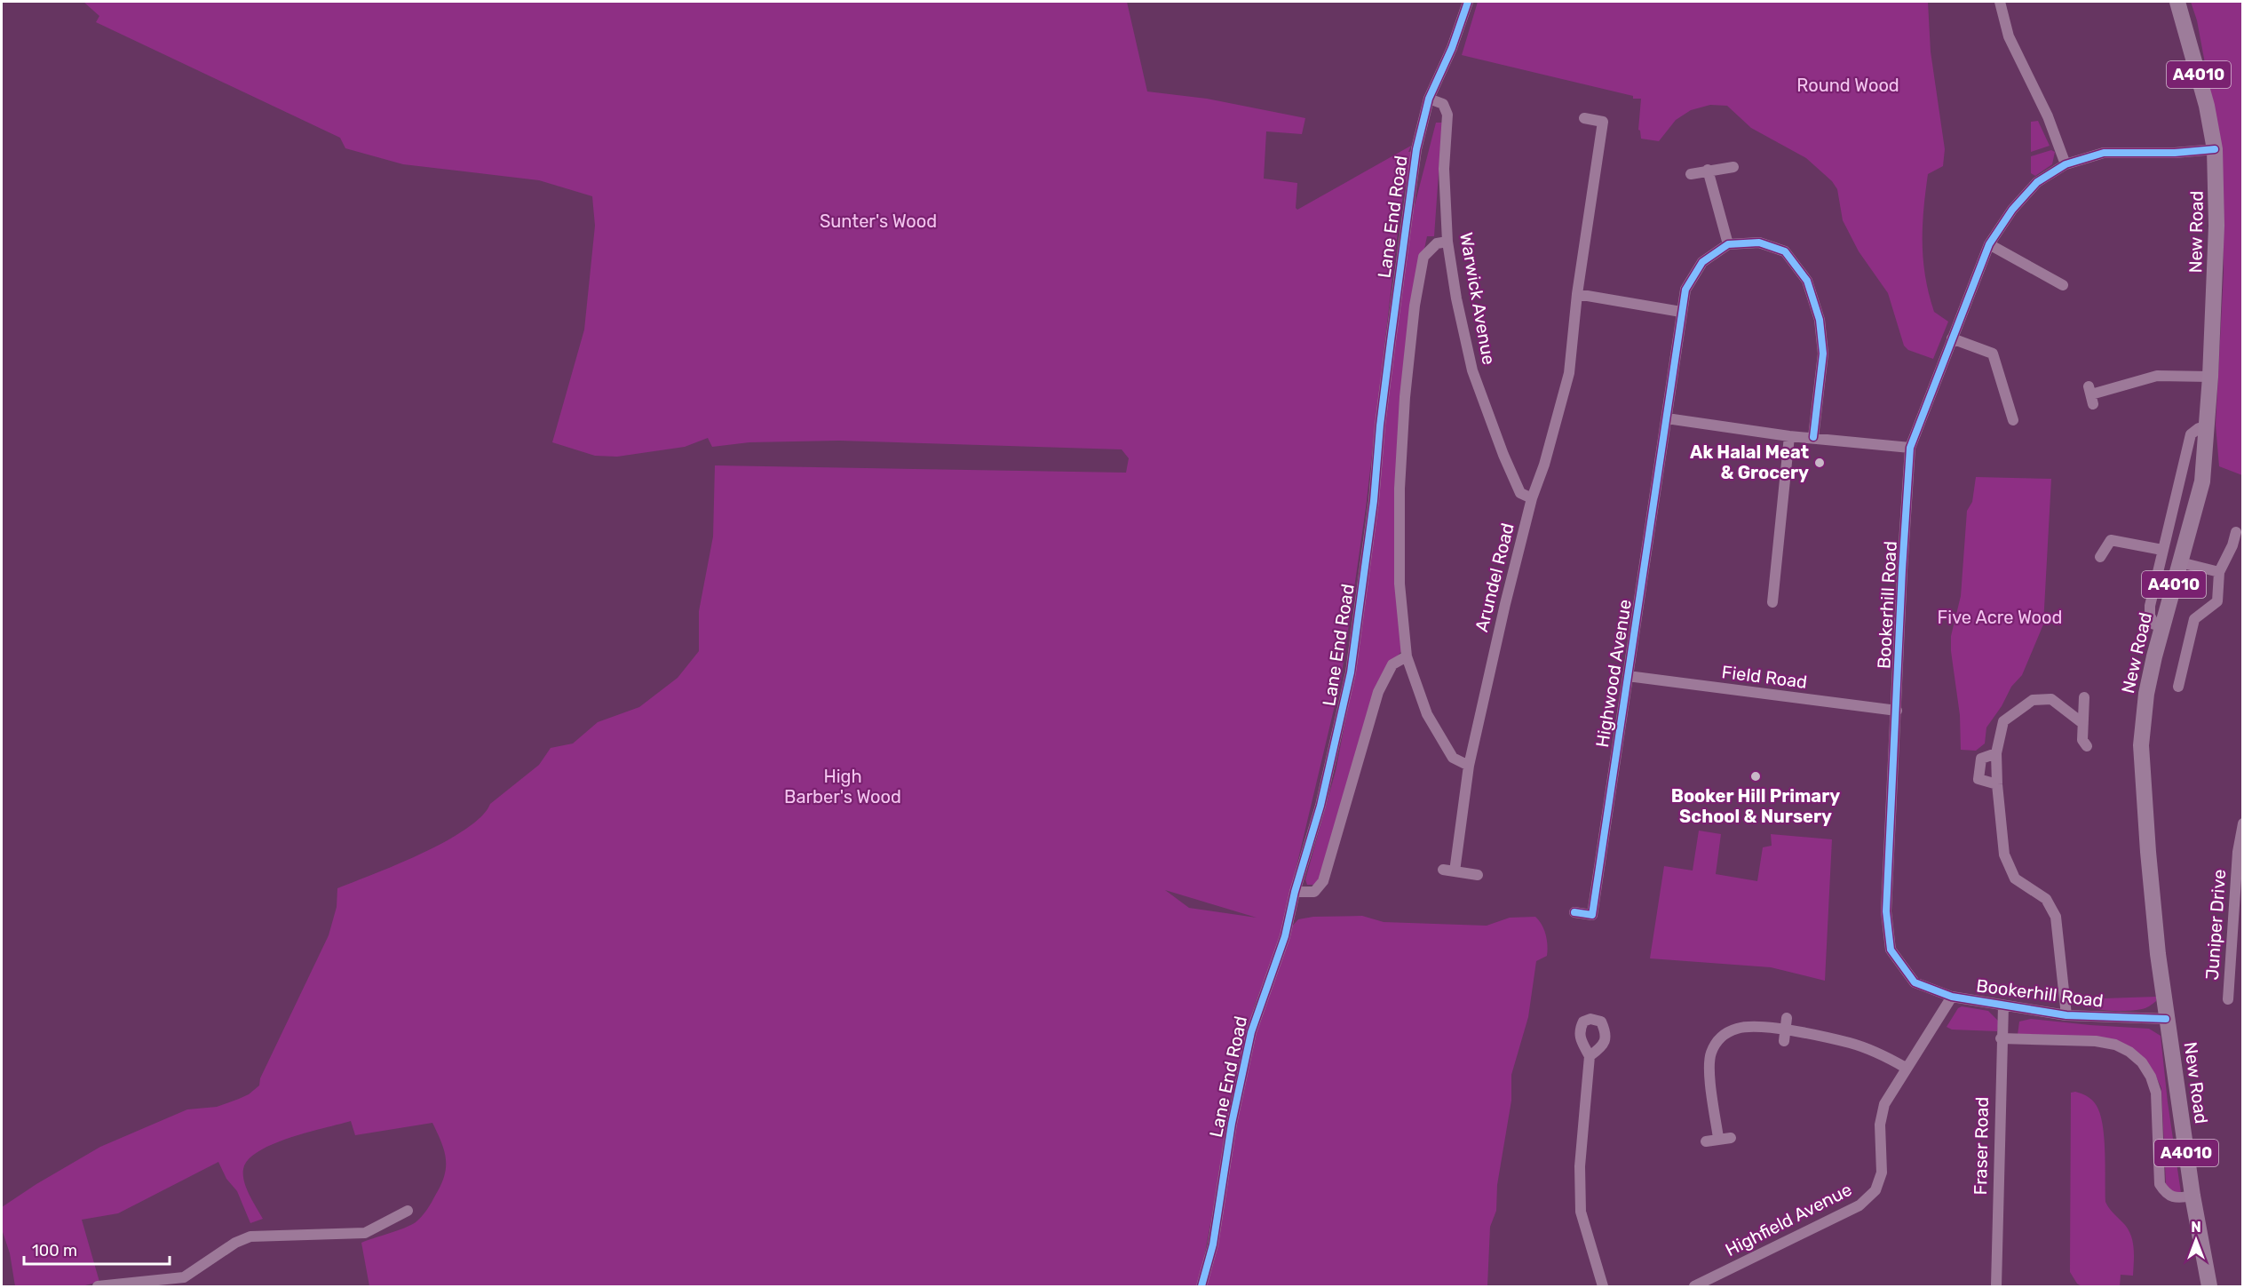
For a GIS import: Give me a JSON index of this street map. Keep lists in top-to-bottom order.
{
  "streets": {
    "highway": ["A4010", "New Road"],
    "street": [
      "Lane End Road",
      "Warwick Avenue",
      "Arundel Road",
      "Bookerhill Road",
      "Highwood Avenue",
      "Field Road",
      "Juniper Drive",
      "Fraser Road",
      "Highfield Avenue"
    ]
  },
  "crossings": [
    ["Lane End Road", "Warwick Avenue"],
    ["New Road", "Bookerhill Road"],
    ["Warwick Avenue", "Arundel Road"],
    ["Bookerhill Road", "Field Road"],
    ["Bookerhill Road", "Fraser Road"],
    ["Bookerhill Road", "Highfield Avenue"],
    ["Highwood Avenue", "Field Road"]
  ],
  "parks": [
    "Round Wood",
    "Sunter's Wood",
    "Five Acre Wood",
    "High Barber's Wood"
  ],
  "places": ["Ak Halal Meat & Grocery", "Booker Hill Primary School & Nursery"],
  "scale_bar": "100 m",
  "north": "top"
}
